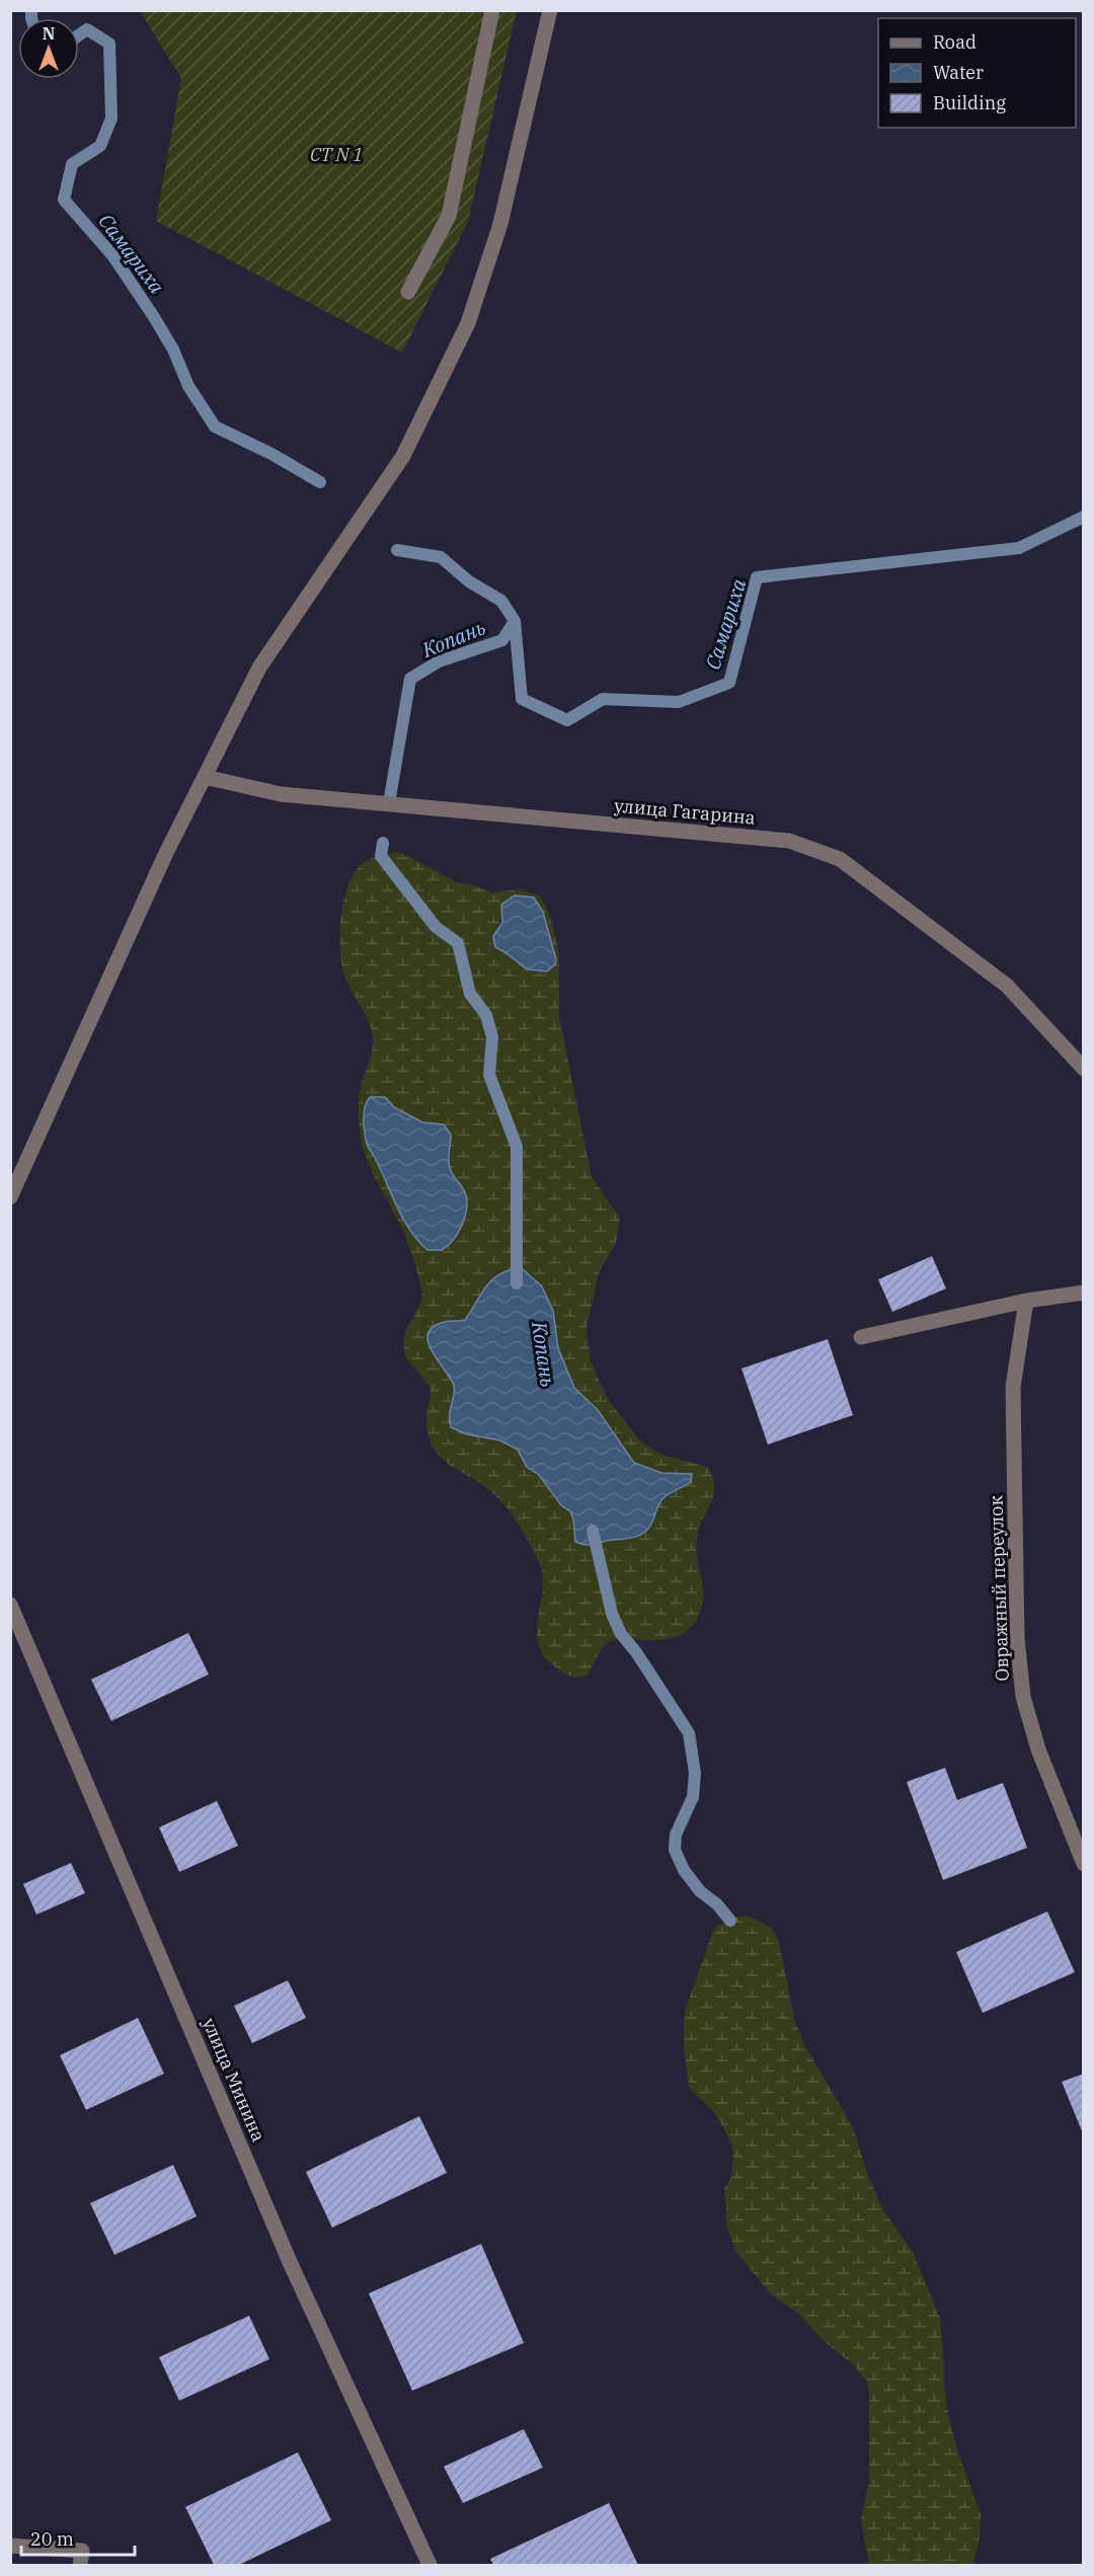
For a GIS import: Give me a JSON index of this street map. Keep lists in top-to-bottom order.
{
  "streets": {
    "street": ["улица Гагарина", "Овражный переулок", "улица Минина"]
  },
  "water": ["Самариха", "Копань"],
  "parks": ["СТ N 1"],
  "legend": ["Road", "Water", "Building"],
  "scale_bar": "20 m",
  "north": "top"
}
